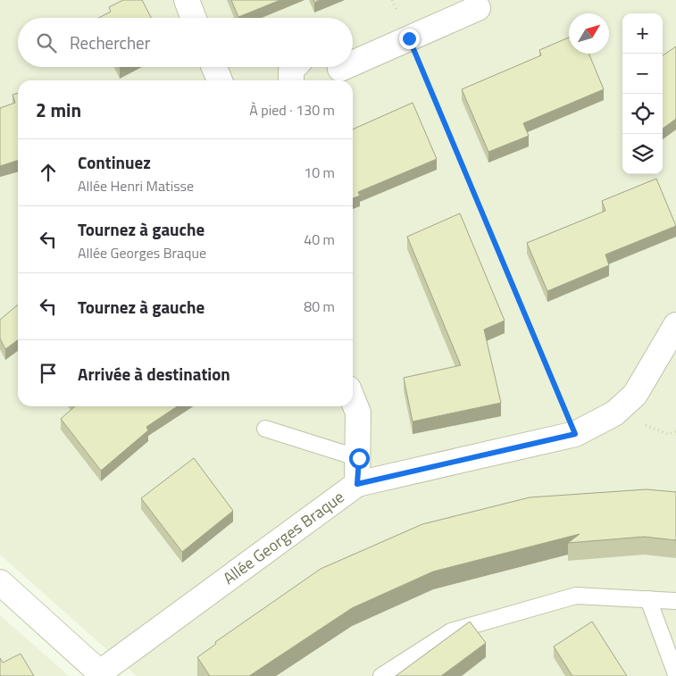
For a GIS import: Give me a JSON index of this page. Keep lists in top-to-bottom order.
{
  "streets": {
    "street": ["Allée Georges Braque"]
  },
  "north": "top right",
  "page": {
    "map_buttons": ["+", "−"],
    "search": "Rechercher",
    "heading": ["2 min", "À pied · 130 m"],
    "list": [
      ["Continuez", "Allée Henri Matisse", "10 m"],
      ["Tournez à gauche", "Allée Georges Braque", "40 m"],
      ["Tournez à gauche", "80 m"],
      "Arrivée à destination"
    ]
  }
}
